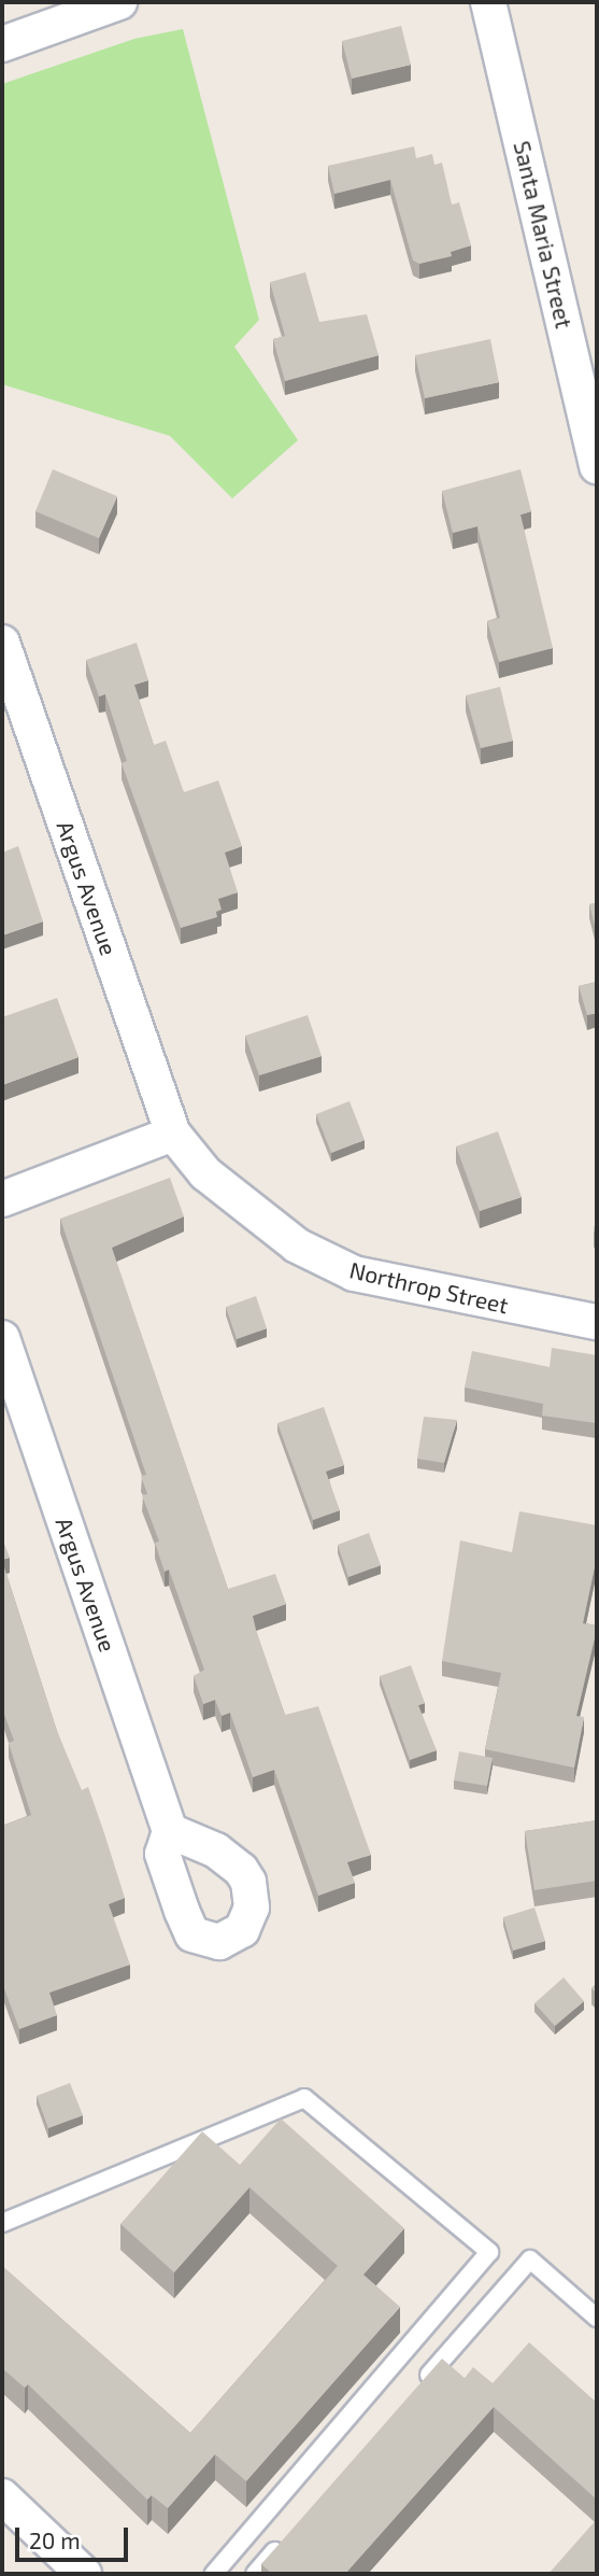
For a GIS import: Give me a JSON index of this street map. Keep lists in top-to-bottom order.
{
  "streets": {
    "street": ["Santa Maria Street", "Argus Avenue", "Northrop Street"]
  },
  "crossings": [
    ["Argus Avenue", "Northrop Street"]
  ],
  "scale_bar": "20 m"
}
